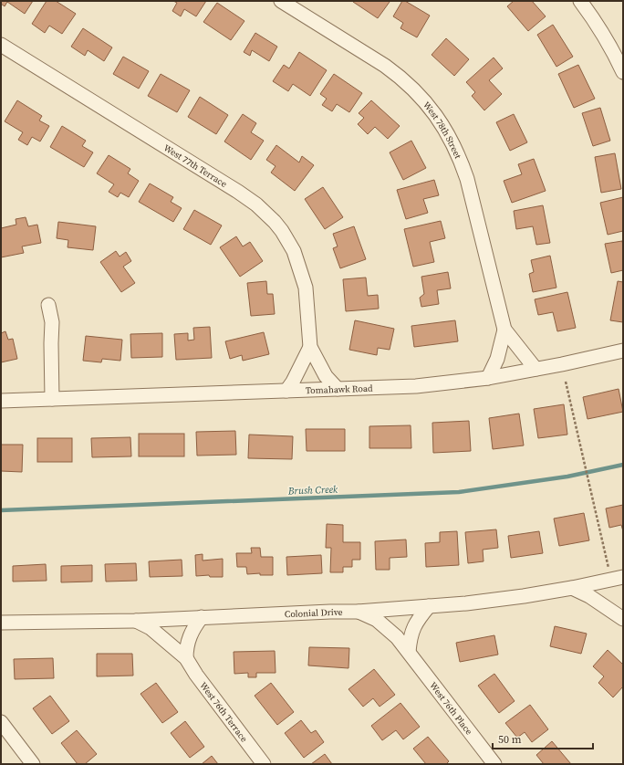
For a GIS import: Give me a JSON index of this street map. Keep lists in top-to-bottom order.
{
  "streets": {
    "street": [
      "West 78th Street",
      "West 77th Terrace",
      "Tomahawk Road",
      "Colonial Drive",
      "West 76th Place",
      "West 76th Terrace"
    ]
  },
  "crossings": [
    ["West 78th Street", "Tomahawk Road"],
    ["West 77th Terrace", "Tomahawk Road"],
    ["Colonial Drive", "West 76th Place"],
    ["Colonial Drive", "West 76th Terrace"]
  ],
  "water": ["Brush Creek"],
  "scale_bar": "50 m"
}
